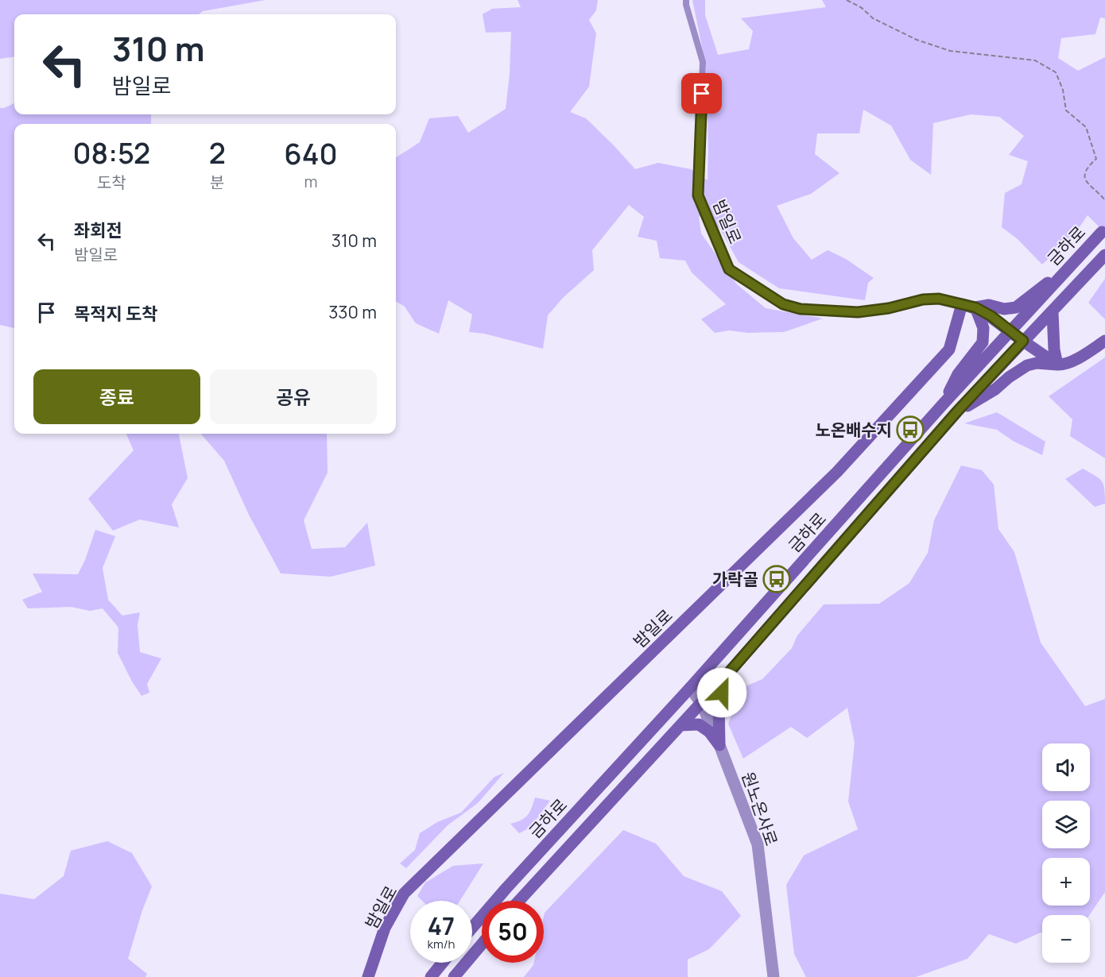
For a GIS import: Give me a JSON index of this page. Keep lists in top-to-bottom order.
{
  "streets": {
    "main road": ["밤일로", "금하로"],
    "street": ["원노온사로"]
  },
  "crossings": [
    ["밤일로", "금하로"],
    ["금하로", "원노온사로"]
  ],
  "places": {
    "bus stop": ["노온배수지", "가락골"]
  },
  "page": {
    "turn": ["310 m", "밤일로"],
    "eta": [
      "08:52",
      "도착",
      "2",
      "분",
      "640",
      "m"
    ],
    "list": [
      {
        "name": "좌회전",
        "note": "밤일로",
        "value": "310 m"
      },
      {
        "name": "목적지 도착",
        "value": "330 m"
      }
    ],
    "buttons": ["종료", "공유"],
    "map_buttons": ["+", "−"],
    "speed": "47 km/h",
    "limit": "50"
  }
}
